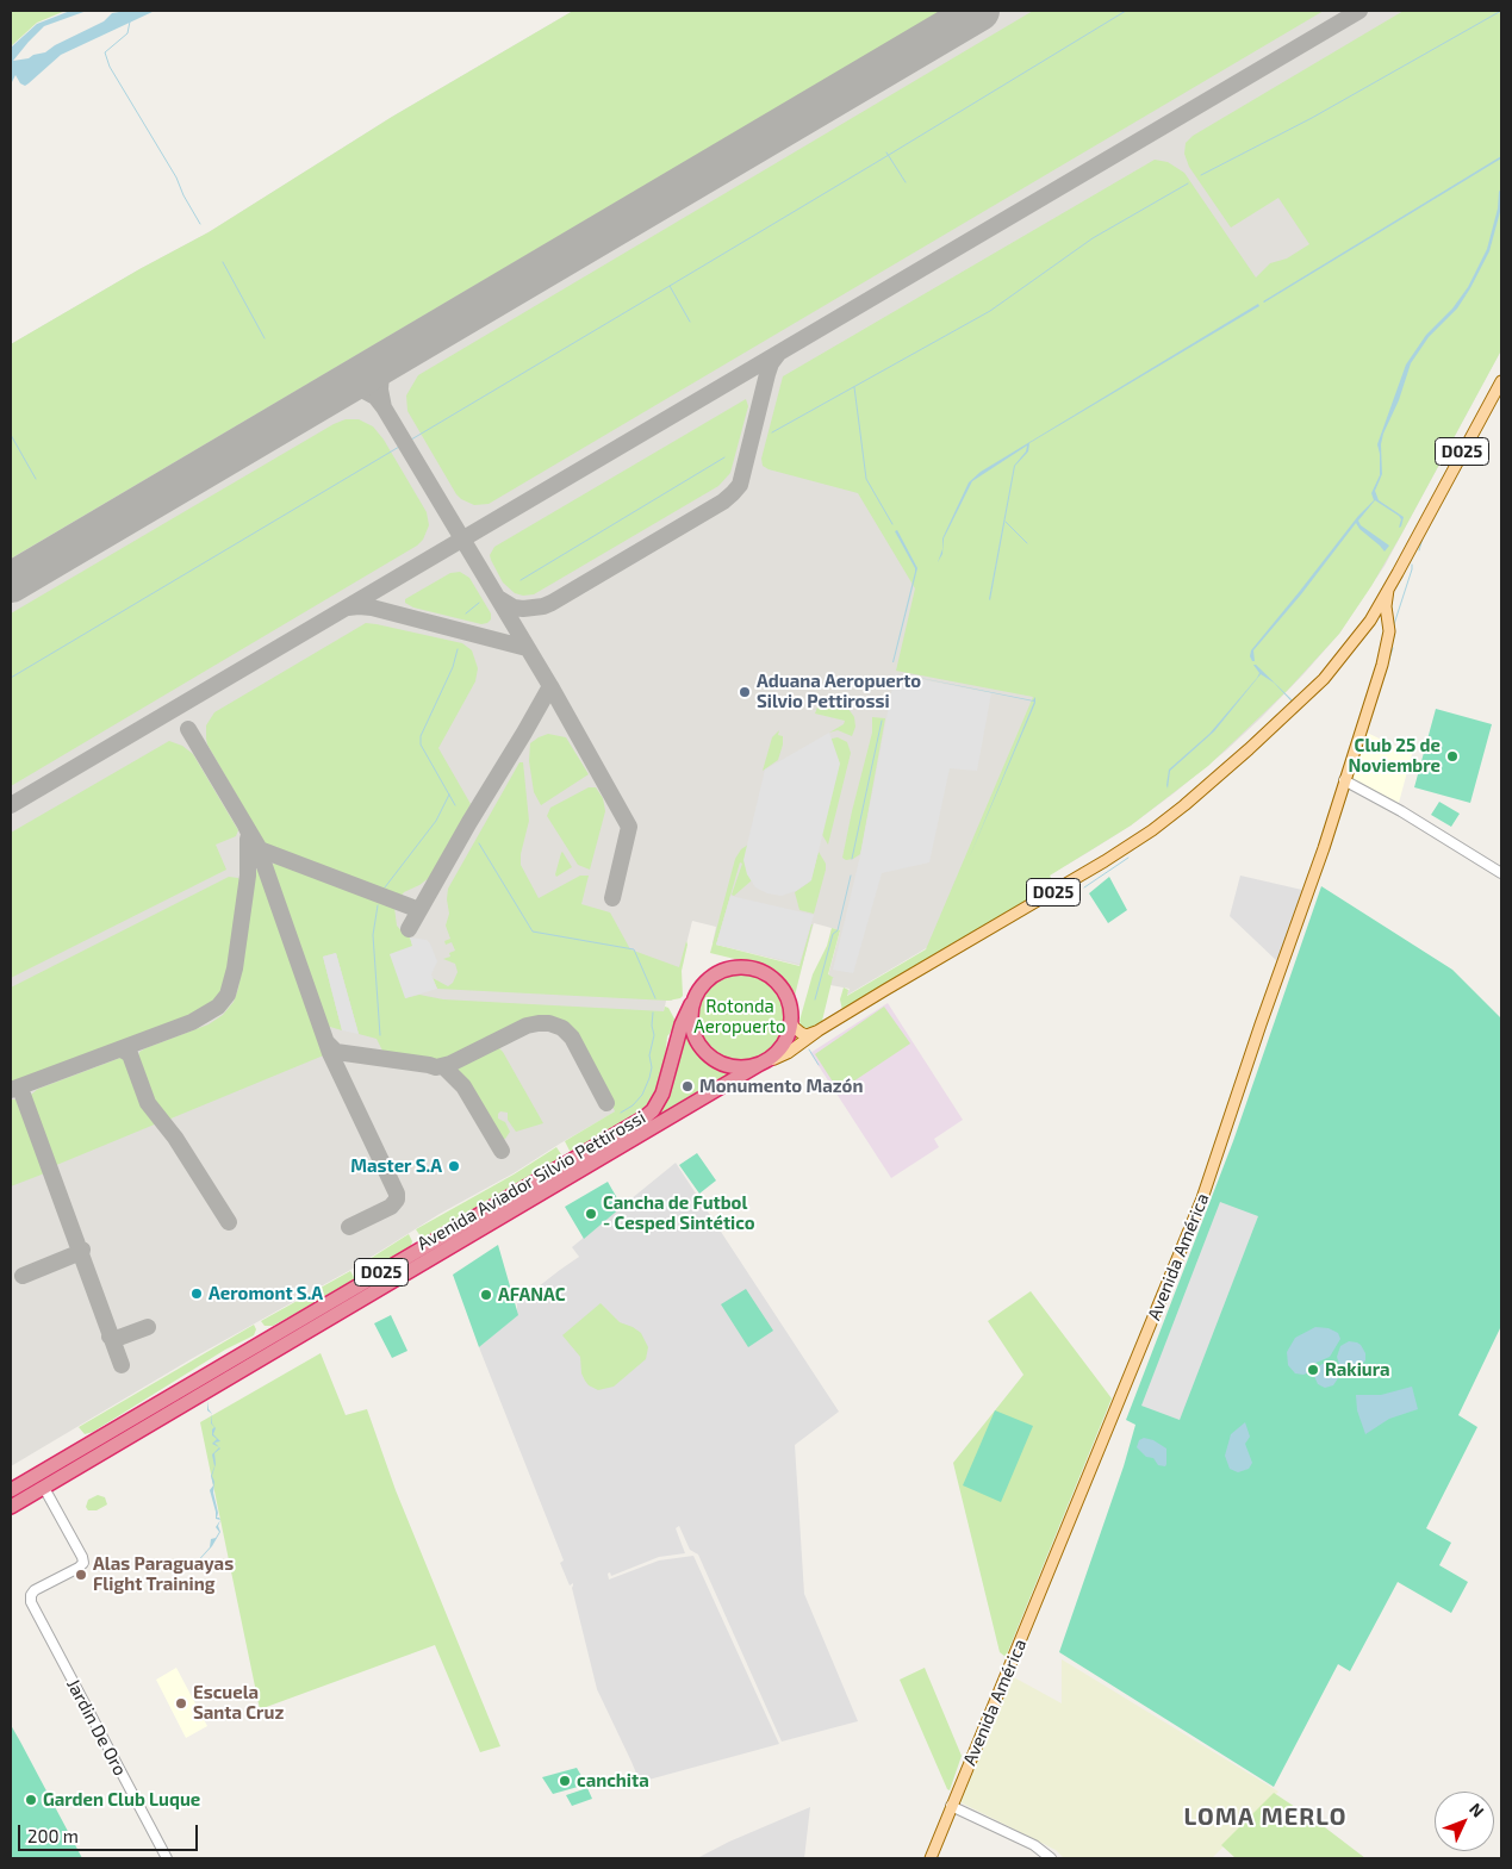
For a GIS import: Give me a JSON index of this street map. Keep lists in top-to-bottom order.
{
  "streets": {
    "highway": ["D025", "Avenida Aviador Silvio Pettirossi"],
    "main road": ["Avenida América"],
    "street": ["Jardin De Oro"]
  },
  "crossings": [
    ["D025", "Avenida Aviador Silvio Pettirossi"],
    ["Avenida Aviador Silvio Pettirossi", "Avenida América"],
    ["Avenida Aviador Silvio Pettirossi", "Jardin De Oro"]
  ],
  "districts": ["LOMA MERLO"],
  "parks": ["Rotonda Aeropuerto"],
  "places": [
    "Aduana Aeropuerto Silvio Pettirossi",
    "Club 25 de Noviembre",
    "Monumento Mazón",
    "Master S.A",
    "Cancha de Futbol - Cesped Sintético",
    "Aeromont S.A",
    "AFANAC",
    "Rakiura",
    "Alas Paraguayas Flight Training",
    "Escuela Santa Cruz",
    "canchita",
    "Garden Club Luque"
  ],
  "scale_bar": "200 m",
  "north": "top right"
}
